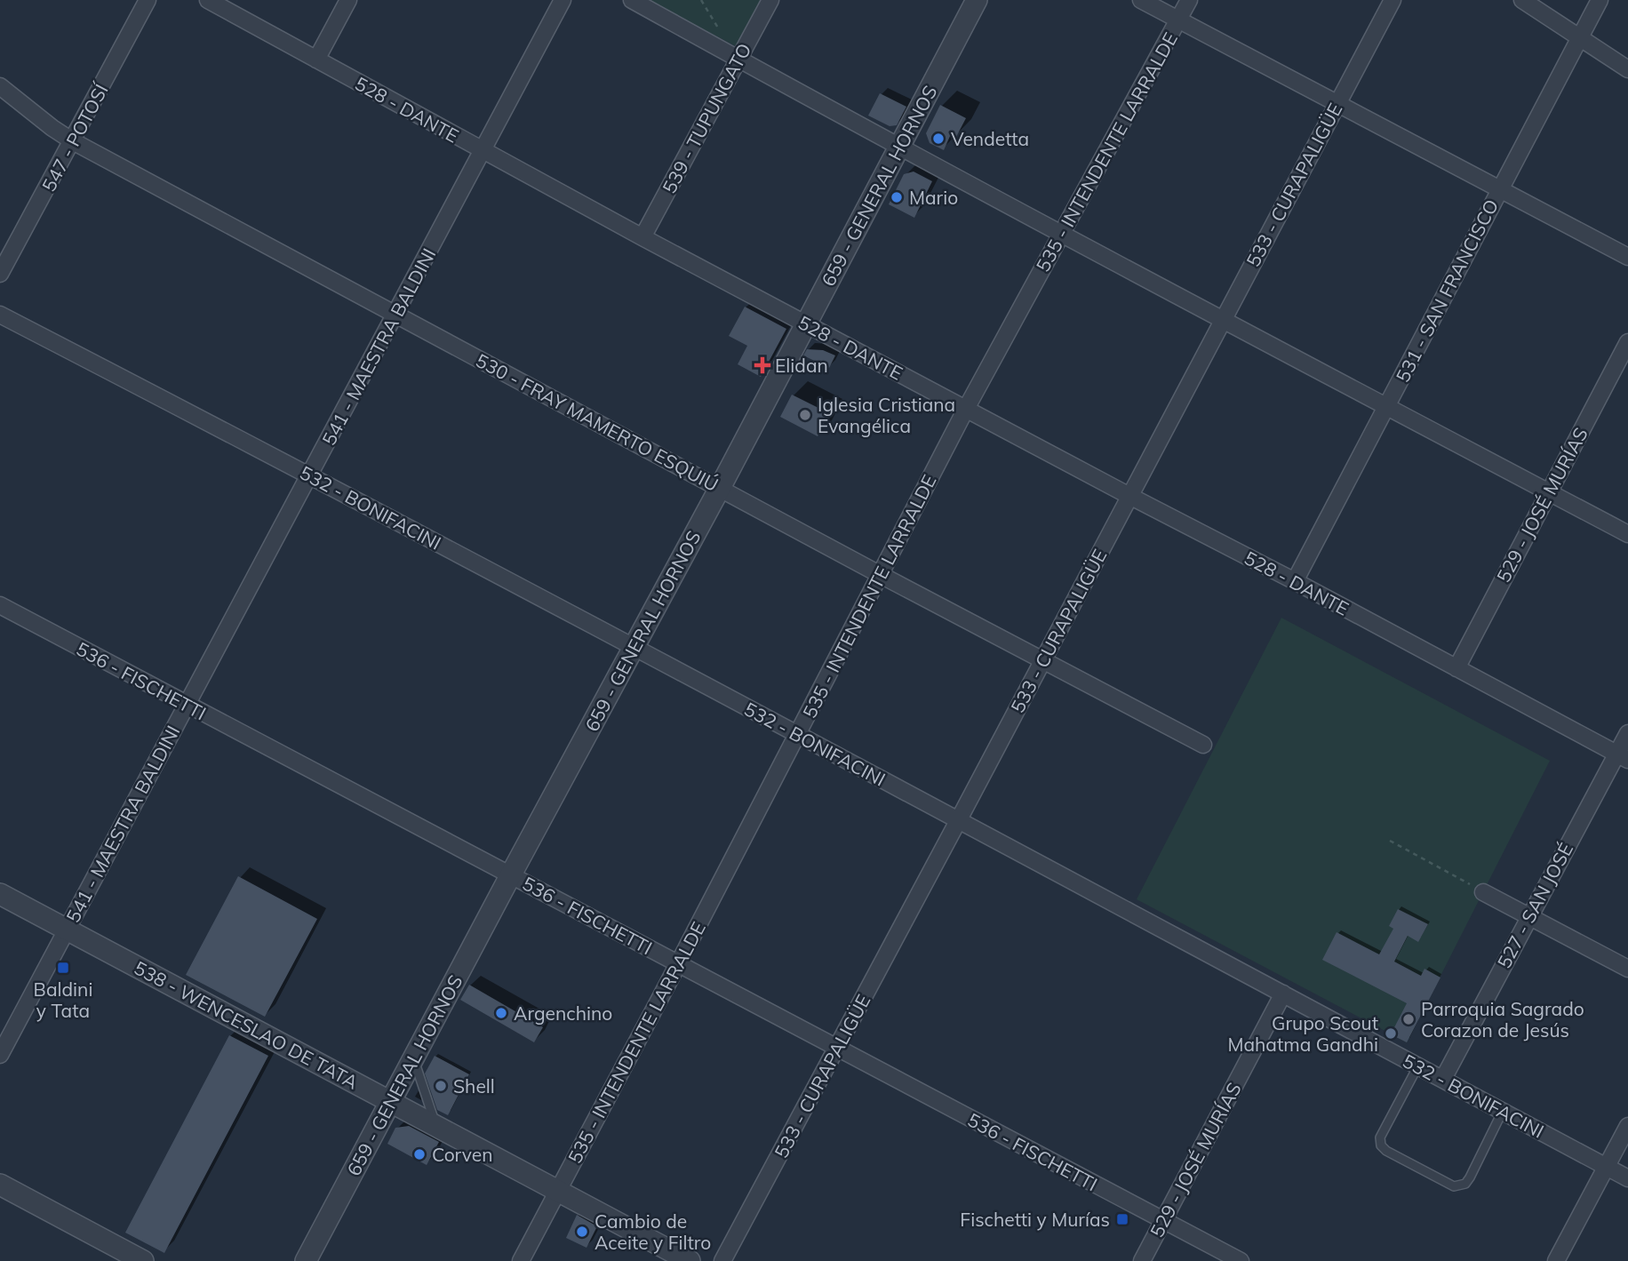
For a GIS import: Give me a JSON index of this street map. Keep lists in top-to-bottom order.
{
  "streets": {
    "street": [
      "528 - DANTE",
      "539 - TUPUNGATO",
      "547 - POTOSÍ",
      "535 - INTENDENTE LARRALDE",
      "533 - CURAPALIGÜE",
      "659 - GENERAL HORNOS",
      "531 - SAN FRANCISCO",
      "541 - MAESTRA BALDINI",
      "530 - FRAY MAMERTO ESQUIÚ",
      "529 - JOSÉ MURÍAS",
      "532 - BONIFACINI",
      "536 - FISCHETTI",
      "527 - SAN JOSÉ",
      "538 - WENCESLAO DE TATA"
    ]
  },
  "crossings": [
    ["528 - DANTE", "539 - TUPUNGATO"],
    ["528 - DANTE", "535 - INTENDENTE LARRALDE"],
    ["528 - DANTE", "533 - CURAPALIGÜE"],
    ["528 - DANTE", "659 - GENERAL HORNOS"],
    ["528 - DANTE", "531 - SAN FRANCISCO"],
    ["528 - DANTE", "541 - MAESTRA BALDINI"],
    ["528 - DANTE", "529 - JOSÉ MURÍAS"],
    ["528 - DANTE", "527 - SAN JOSÉ"],
    ["547 - POTOSÍ", "530 - FRAY MAMERTO ESQUIÚ"],
    ["535 - INTENDENTE LARRALDE", "530 - FRAY MAMERTO ESQUIÚ"],
    ["535 - INTENDENTE LARRALDE", "532 - BONIFACINI"],
    ["535 - INTENDENTE LARRALDE", "536 - FISCHETTI"],
    ["535 - INTENDENTE LARRALDE", "538 - WENCESLAO DE TATA"],
    ["533 - CURAPALIGÜE", "530 - FRAY MAMERTO ESQUIÚ"],
    ["533 - CURAPALIGÜE", "532 - BONIFACINI"],
    ["533 - CURAPALIGÜE", "536 - FISCHETTI"],
    ["659 - GENERAL HORNOS", "530 - FRAY MAMERTO ESQUIÚ"],
    ["659 - GENERAL HORNOS", "532 - BONIFACINI"],
    ["659 - GENERAL HORNOS", "536 - FISCHETTI"],
    ["659 - GENERAL HORNOS", "538 - WENCESLAO DE TATA"],
    ["541 - MAESTRA BALDINI", "530 - FRAY MAMERTO ESQUIÚ"],
    ["541 - MAESTRA BALDINI", "532 - BONIFACINI"],
    ["541 - MAESTRA BALDINI", "536 - FISCHETTI"],
    ["541 - MAESTRA BALDINI", "538 - WENCESLAO DE TATA"],
    ["529 - JOSÉ MURÍAS", "532 - BONIFACINI"],
    ["529 - JOSÉ MURÍAS", "536 - FISCHETTI"],
    ["532 - BONIFACINI", "527 - SAN JOSÉ"]
  ],
  "places": {
    "other": [
      "Vendetta",
      "Mario",
      "Iglesia Cristiana Evangélica",
      "Argenchino",
      "Parroquia Sagrado Corazon de Jesús",
      "Grupo Scout Mahatma Gandhi",
      "Shell",
      "Corven",
      "Cambio de Aceite y Filtro"
    ],
    "health": ["Elidan"],
    "transit": ["Baldini y Tata", "Fischetti y Murías"]
  }
}
